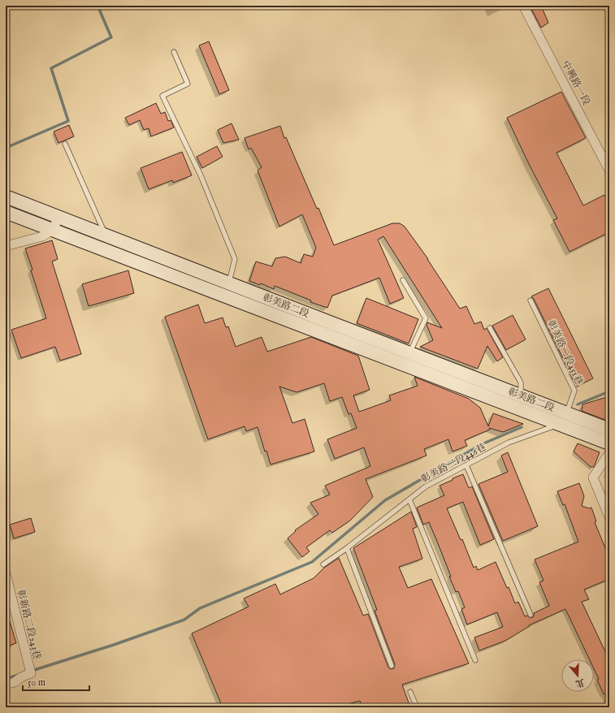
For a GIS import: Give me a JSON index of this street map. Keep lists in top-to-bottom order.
{
  "streets": {
    "main road": ["彰美路二段"],
    "street": ["中興路一段", "彰新路二段243巷"],
    "lane": ["彰美路二段451巷", "彰美路二段446巷"]
  },
  "crossings": [
    ["彰美路二段", "彰美路二段451巷"],
    ["彰美路二段", "彰美路二段446巷"],
    ["彰美路二段451巷", "彰美路二段446巷"]
  ],
  "scale_bar": "50 m",
  "north": "bottom"
}
